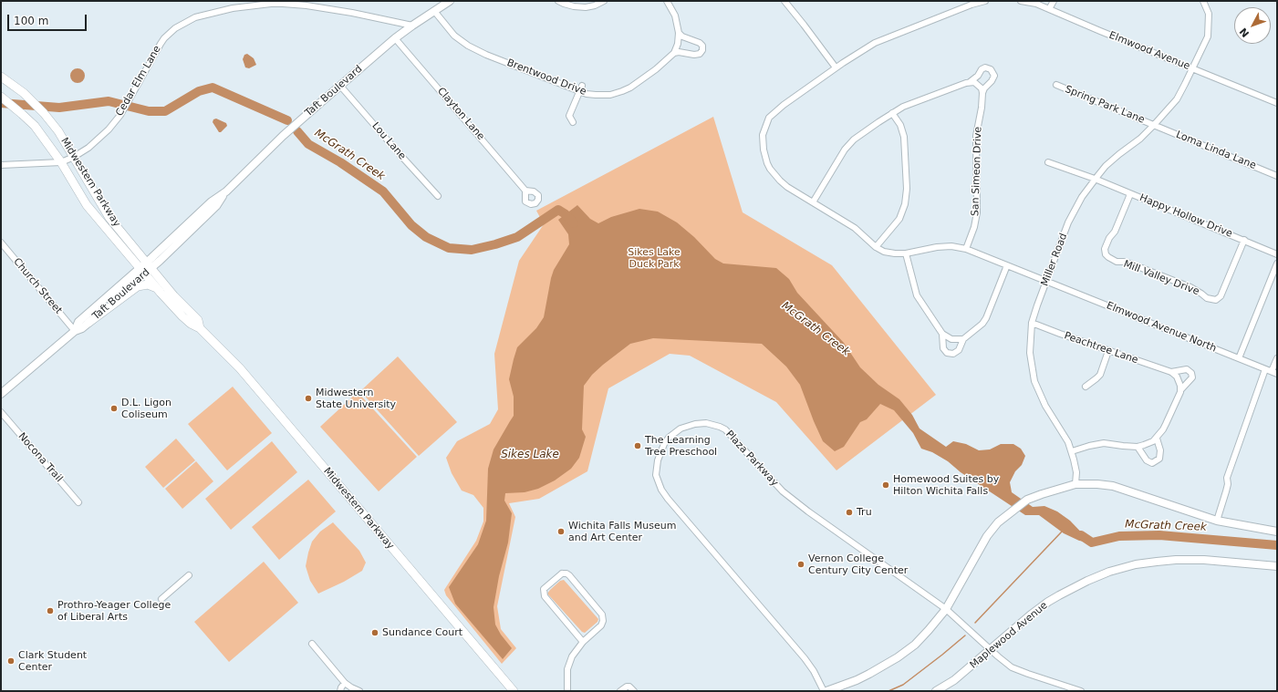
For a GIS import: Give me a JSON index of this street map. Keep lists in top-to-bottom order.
{
  "streets": {
    "main road": ["Midwestern Parkway"],
    "street": [
      "Elmwood Avenue",
      "Brentwood Drive",
      "Cedar Elm Lane",
      "Taft Boulevard",
      "Spring Park Lane",
      "Clayton Lane",
      "Lou Lane",
      "Loma Linda Lane",
      "San Simeon Drive",
      "Happy Hollow Drive",
      "Miller Road",
      "Mill Valley Drive",
      "Church Street",
      "Elmwood Avenue North",
      "Peachtree Lane",
      "Nocona Trail",
      "Plaza Parkway",
      "Maplewood Avenue"
    ]
  },
  "crossings": [
    ["Elmwood Avenue", "Miller Road"],
    ["Brentwood Drive", "Taft Boulevard"],
    ["Cedar Elm Lane", "Taft Boulevard"],
    ["Cedar Elm Lane", "Midwestern Parkway"],
    ["Taft Boulevard", "Clayton Lane"],
    ["Taft Boulevard", "Lou Lane"],
    ["Taft Boulevard", "Midwestern Parkway"],
    ["Taft Boulevard", "Church Street"],
    ["Spring Park Lane", "Loma Linda Lane"],
    ["Spring Park Lane", "Miller Road"],
    ["Loma Linda Lane", "Miller Road"],
    ["San Simeon Drive", "Elmwood Avenue North"],
    ["Happy Hollow Drive", "Miller Road"],
    ["Happy Hollow Drive", "Mill Valley Drive"],
    ["Miller Road", "Elmwood Avenue North"],
    ["Miller Road", "Peachtree Lane"],
    ["Plaza Parkway", "Maplewood Avenue"]
  ],
  "water": ["McGrath Creek", "Sikes Lake"],
  "parks": ["Sikes Lake Duck Park"],
  "places": [
    "Midwestern State University",
    "D.L. Ligon Coliseum",
    "The Learning Tree Preschool",
    "Homewood Suites by Hilton Wichita Falls",
    "Tru",
    "Wichita Falls Museum and Art Center",
    "Vernon College Century City Center",
    "Prothro-Yeager College of Liberal Arts",
    "Sundance Court",
    "Clark Student Center"
  ],
  "scale_bar": "100 m",
  "north": "bottom left"
}
